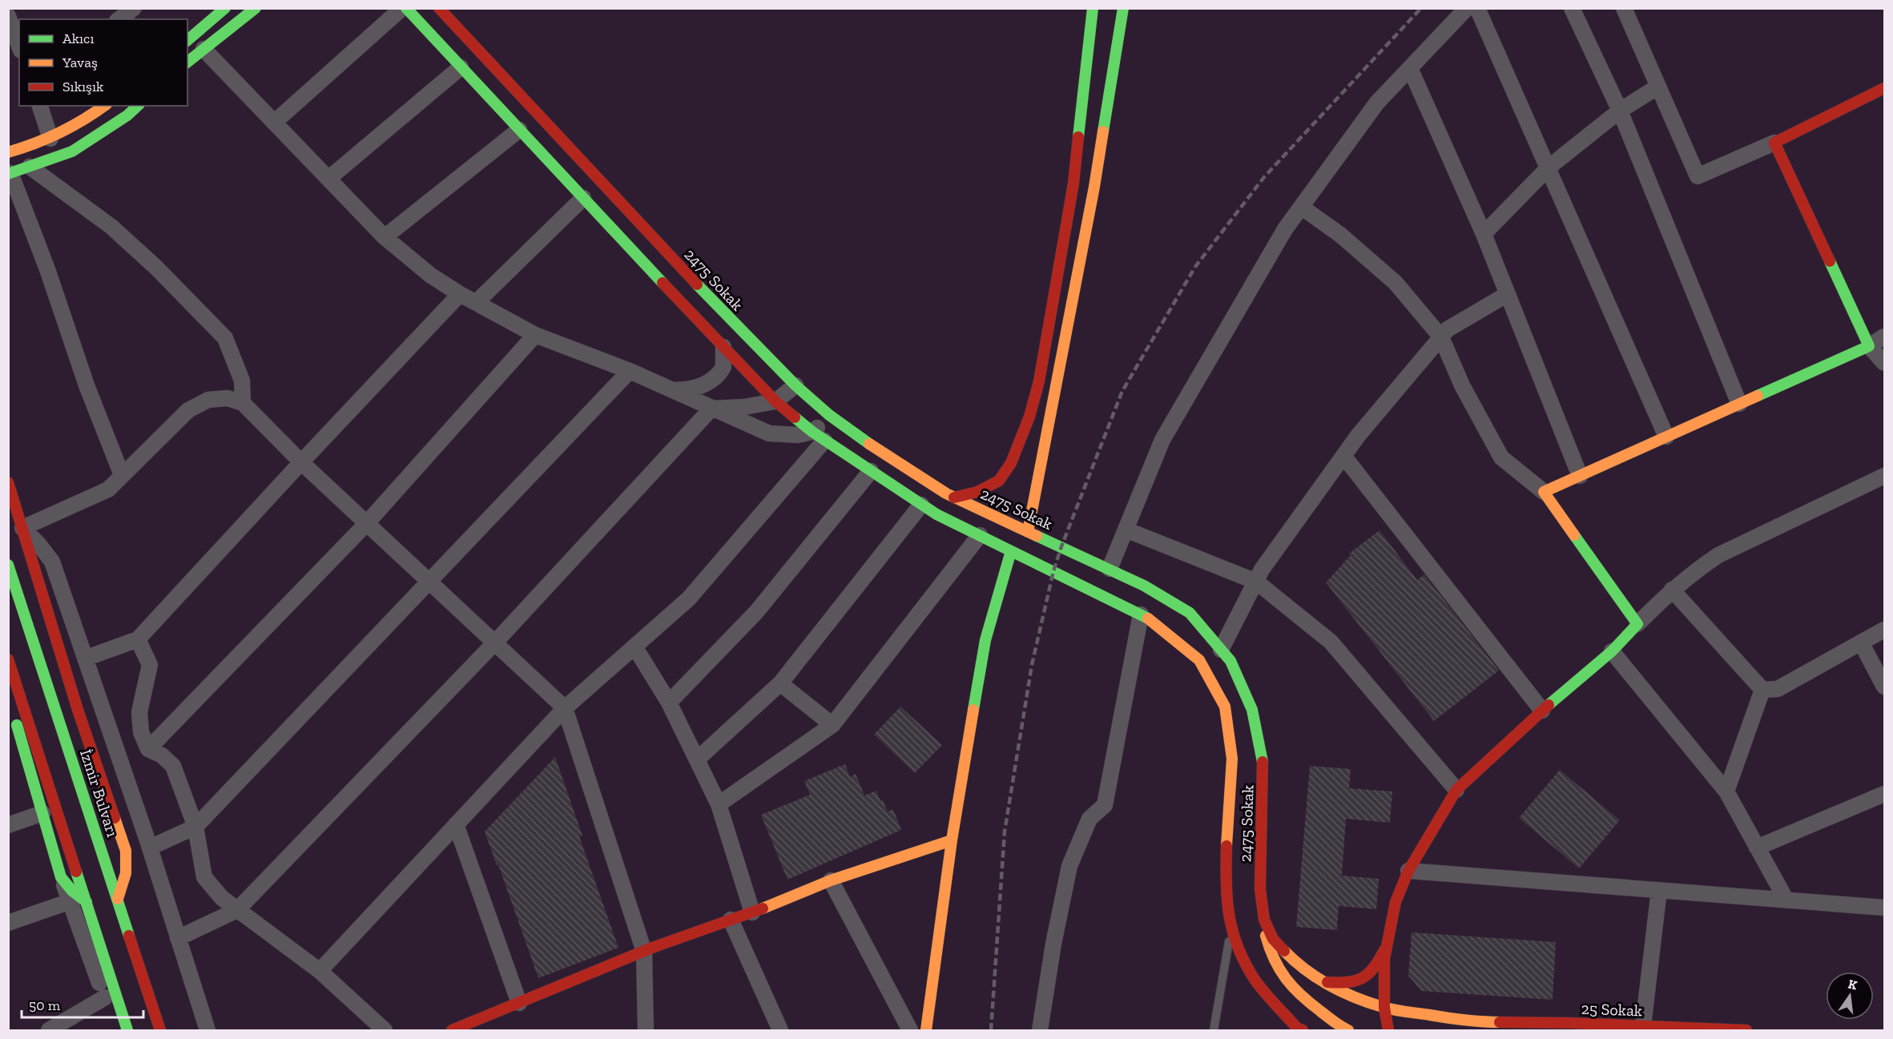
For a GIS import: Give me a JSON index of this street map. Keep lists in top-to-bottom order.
{
  "streets": {
    "main road": ["2475 Sokak", "İzmir Bulvarı", "25 Sokak"]
  },
  "crossings": [
    ["2475 Sokak", "25 Sokak"]
  ],
  "legend": ["Akıcı", "Yavaş", "Sıkışık"],
  "scale_bar": "50 m",
  "north": "top"
}
